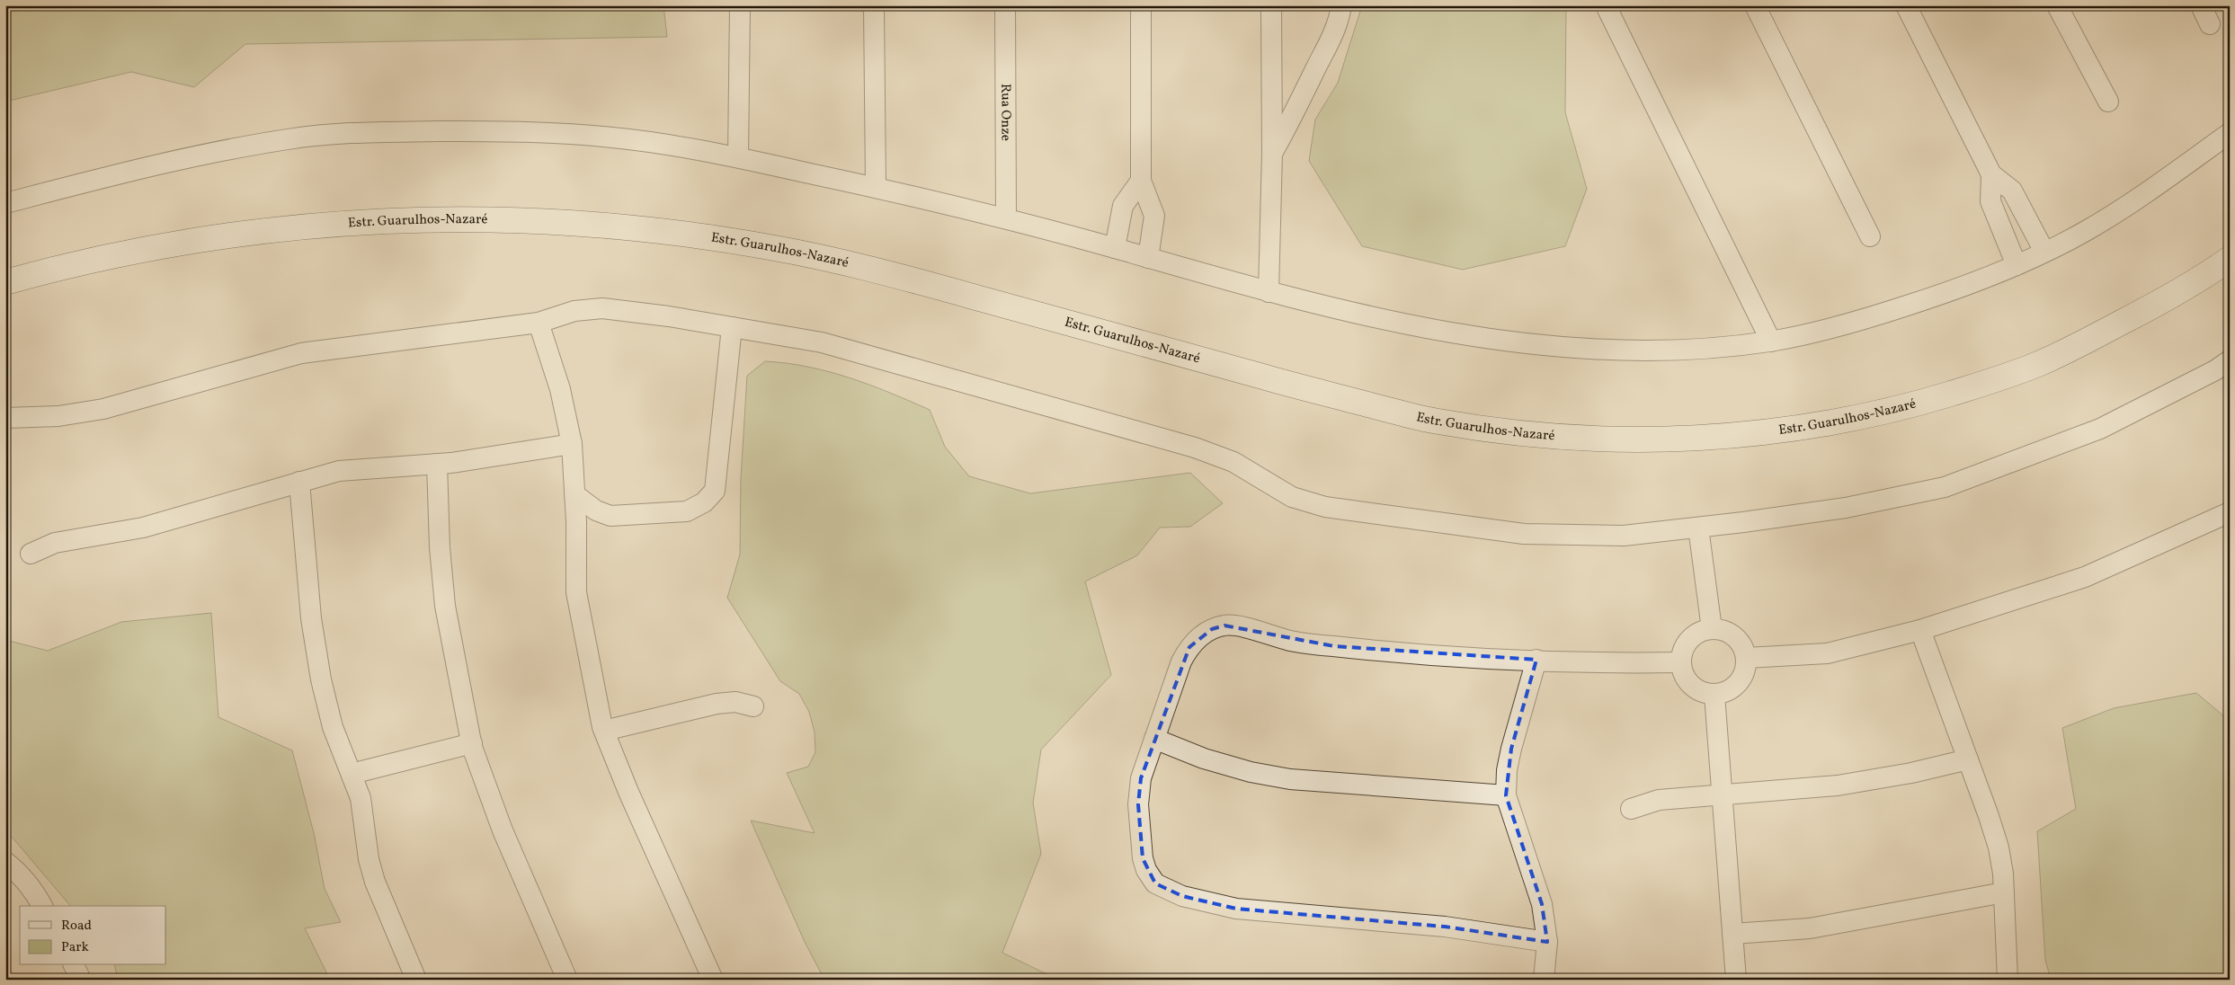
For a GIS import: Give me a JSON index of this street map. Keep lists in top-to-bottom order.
{
  "streets": {
    "main road": ["Estr. Guarulhos-Nazaré"],
    "street": ["Rua Onze"]
  },
  "legend": ["Road", "Park"]
}
